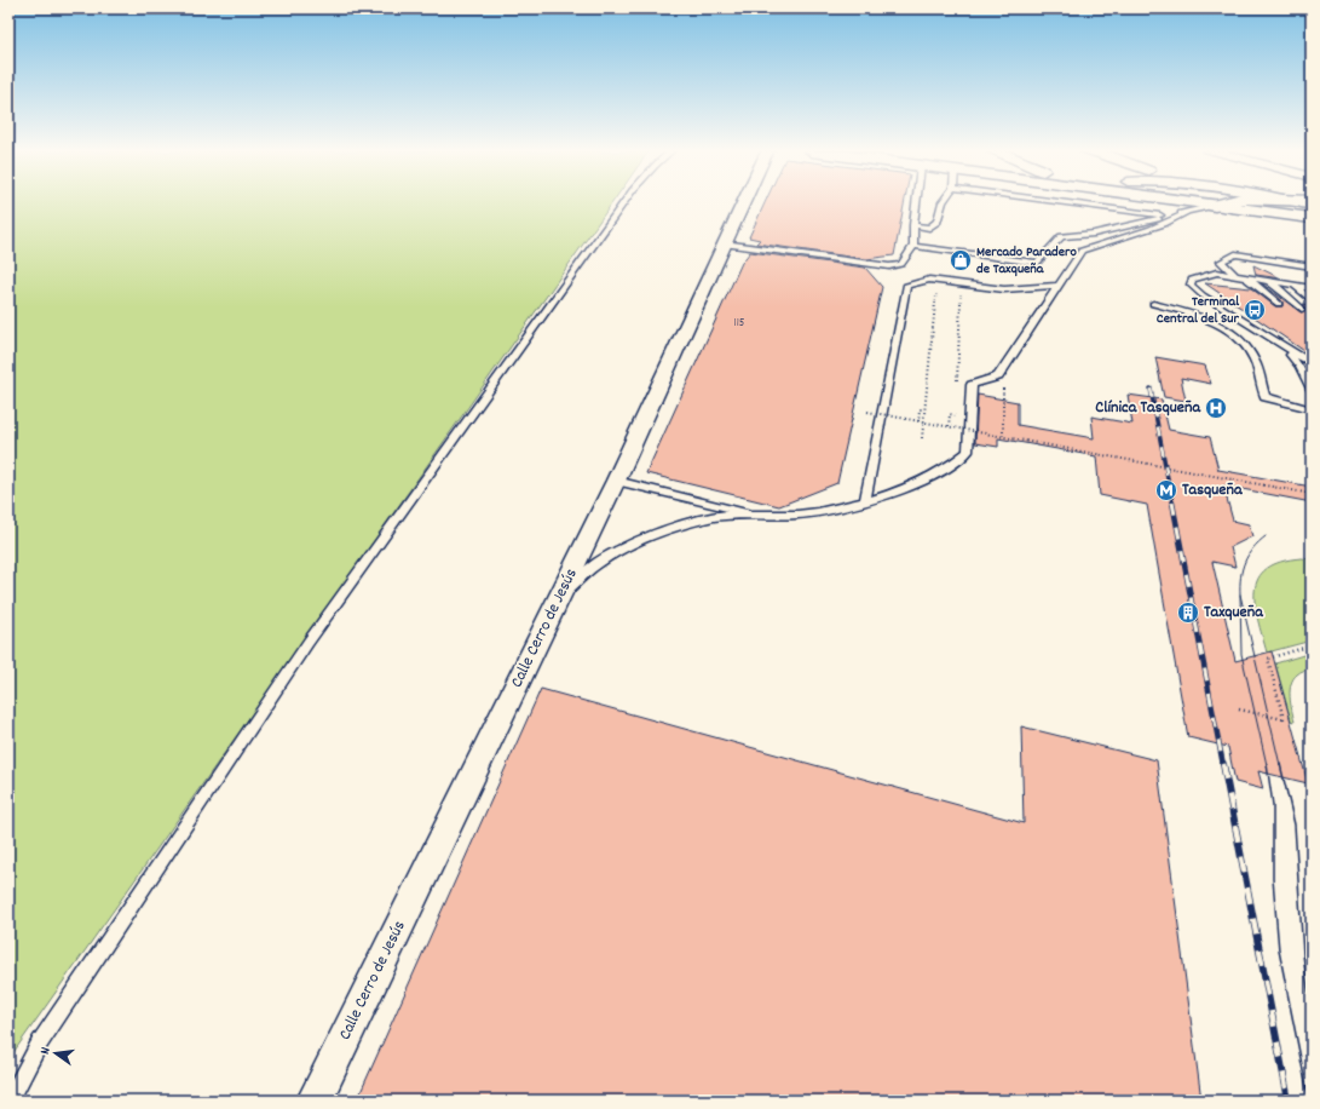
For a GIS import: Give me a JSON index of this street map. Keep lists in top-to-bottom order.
{
  "streets": {
    "street": ["Calle Cerro de Jesús"]
  },
  "places": {
    "shop": ["Mercado Paradero de Taxqueña"],
    "bus stop": ["Terminal Central del Sur"],
    "hospital": ["Clínica Tasqueña"],
    "metro station": ["Tasqueña"],
    "building": ["Taxqueña"]
  },
  "house_numbers": ["115"],
  "north": "left"
}
